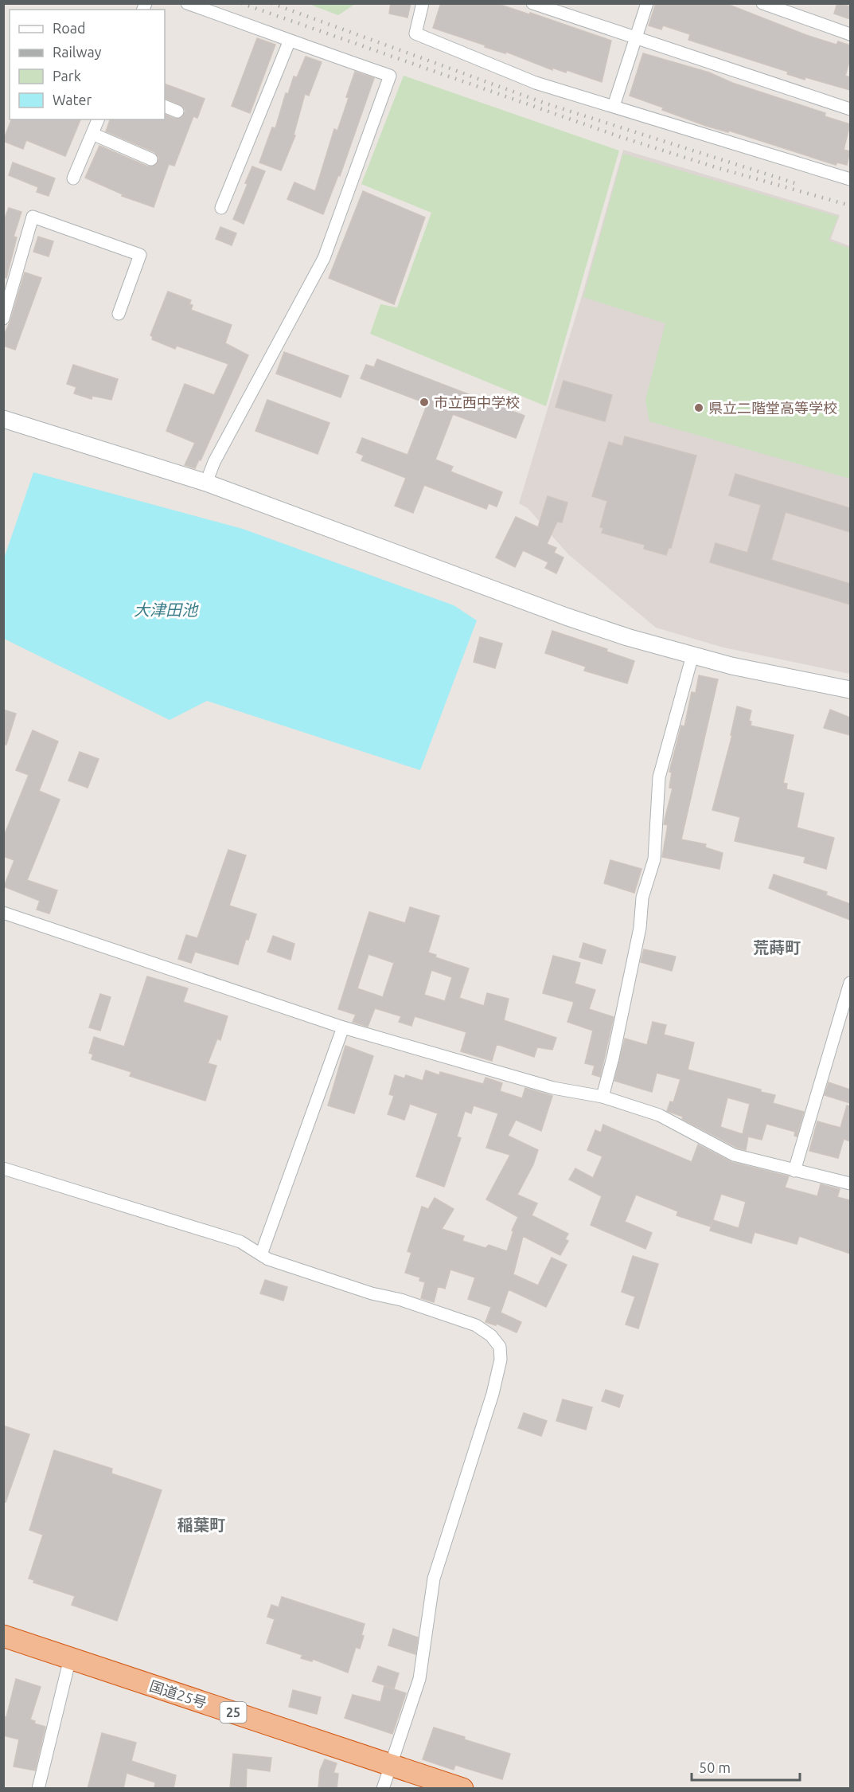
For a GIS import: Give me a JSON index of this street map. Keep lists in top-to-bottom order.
{
  "streets": {
    "highway": ["国道25号", "25"]
  },
  "districts": ["荒蒔町", "稲葉町"],
  "water": ["大津田池"],
  "places": ["市立西中学校", "県立二階堂高等学校"],
  "legend": [
    "Road",
    "Railway",
    "Park",
    "Water"
  ],
  "scale_bar": "50 m"
}
